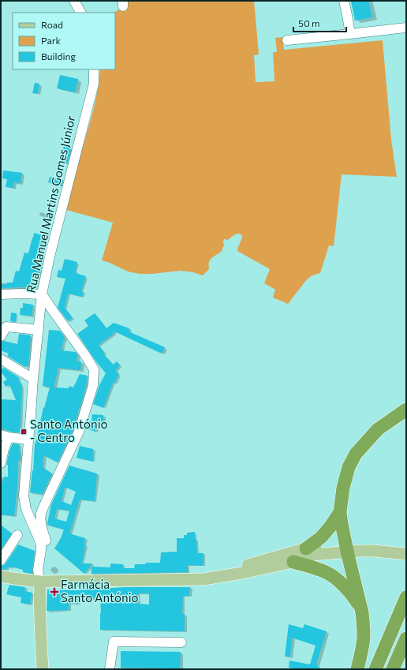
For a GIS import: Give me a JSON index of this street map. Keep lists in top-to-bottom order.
{
  "streets": {
    "street": ["Rua Manuel Martins Gomes Júnior"]
  },
  "places": {
    "transit": ["Santo António - Centro"],
    "health": ["Farmácia Santo António"]
  },
  "legend": ["Road", "Park", "Building"],
  "scale_bar": "50 m"
}
